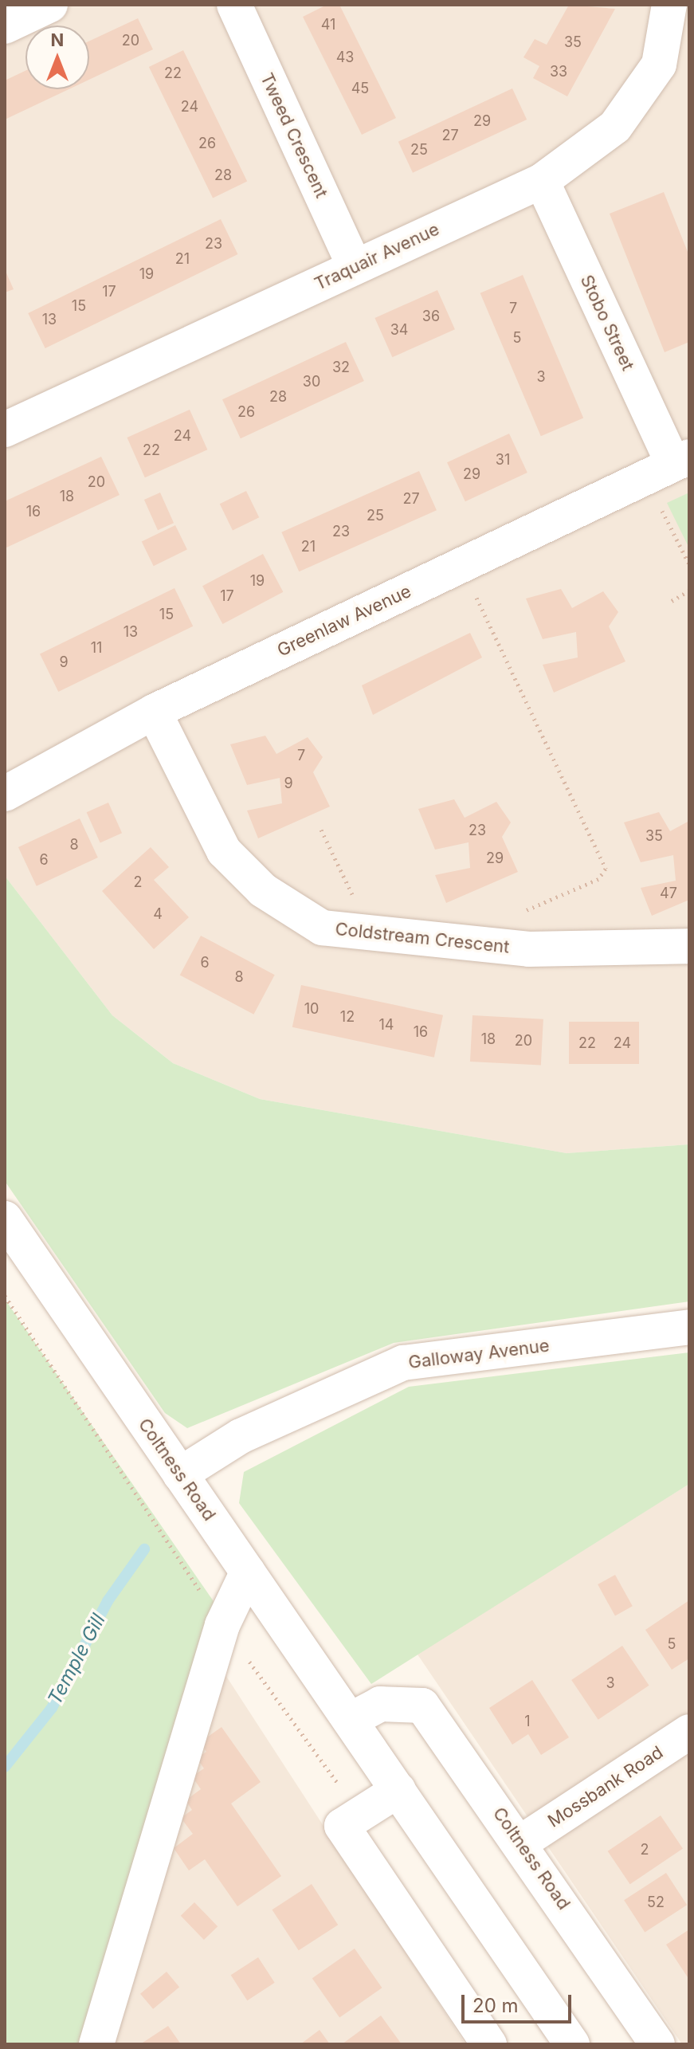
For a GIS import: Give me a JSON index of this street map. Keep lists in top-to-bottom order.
{
  "streets": {
    "street": [
      "Tweed Crescent",
      "Traquair Avenue",
      "Stobo Street",
      "Greenlaw Avenue",
      "Coldstream Crescent",
      "Galloway Avenue",
      "Coltness Road",
      "Mossbank Road"
    ]
  },
  "crossings": [
    ["Tweed Crescent", "Traquair Avenue"],
    ["Traquair Avenue", "Stobo Street"],
    ["Stobo Street", "Greenlaw Avenue"],
    ["Greenlaw Avenue", "Coldstream Crescent"],
    ["Galloway Avenue", "Coltness Road"],
    ["Coltness Road", "Mossbank Road"]
  ],
  "water": ["Temple Gill"],
  "house_numbers": [
    "41",
    "20",
    "35",
    "43",
    "33",
    "22",
    "45",
    "24",
    "29",
    "27",
    "26",
    "25",
    "28",
    "23",
    "21",
    "19",
    "17",
    "15",
    "7",
    "36",
    "13",
    "34",
    "5",
    "32",
    "3",
    "30",
    "28",
    "26",
    "24",
    "22",
    "31",
    "29",
    "20",
    "18",
    "27",
    "16",
    "25",
    "23",
    "21",
    "19",
    "17",
    "15",
    "13",
    "11",
    "9",
    "7",
    "9",
    "23",
    "35",
    "8",
    "29",
    "6",
    "2",
    "47",
    "4",
    "6",
    "8",
    "10",
    "12",
    "14",
    "16",
    "18",
    "20",
    "22",
    "24",
    "5",
    "3",
    "1",
    "2",
    "52"
  ],
  "scale_bar": "20 m",
  "north": "top"
}
